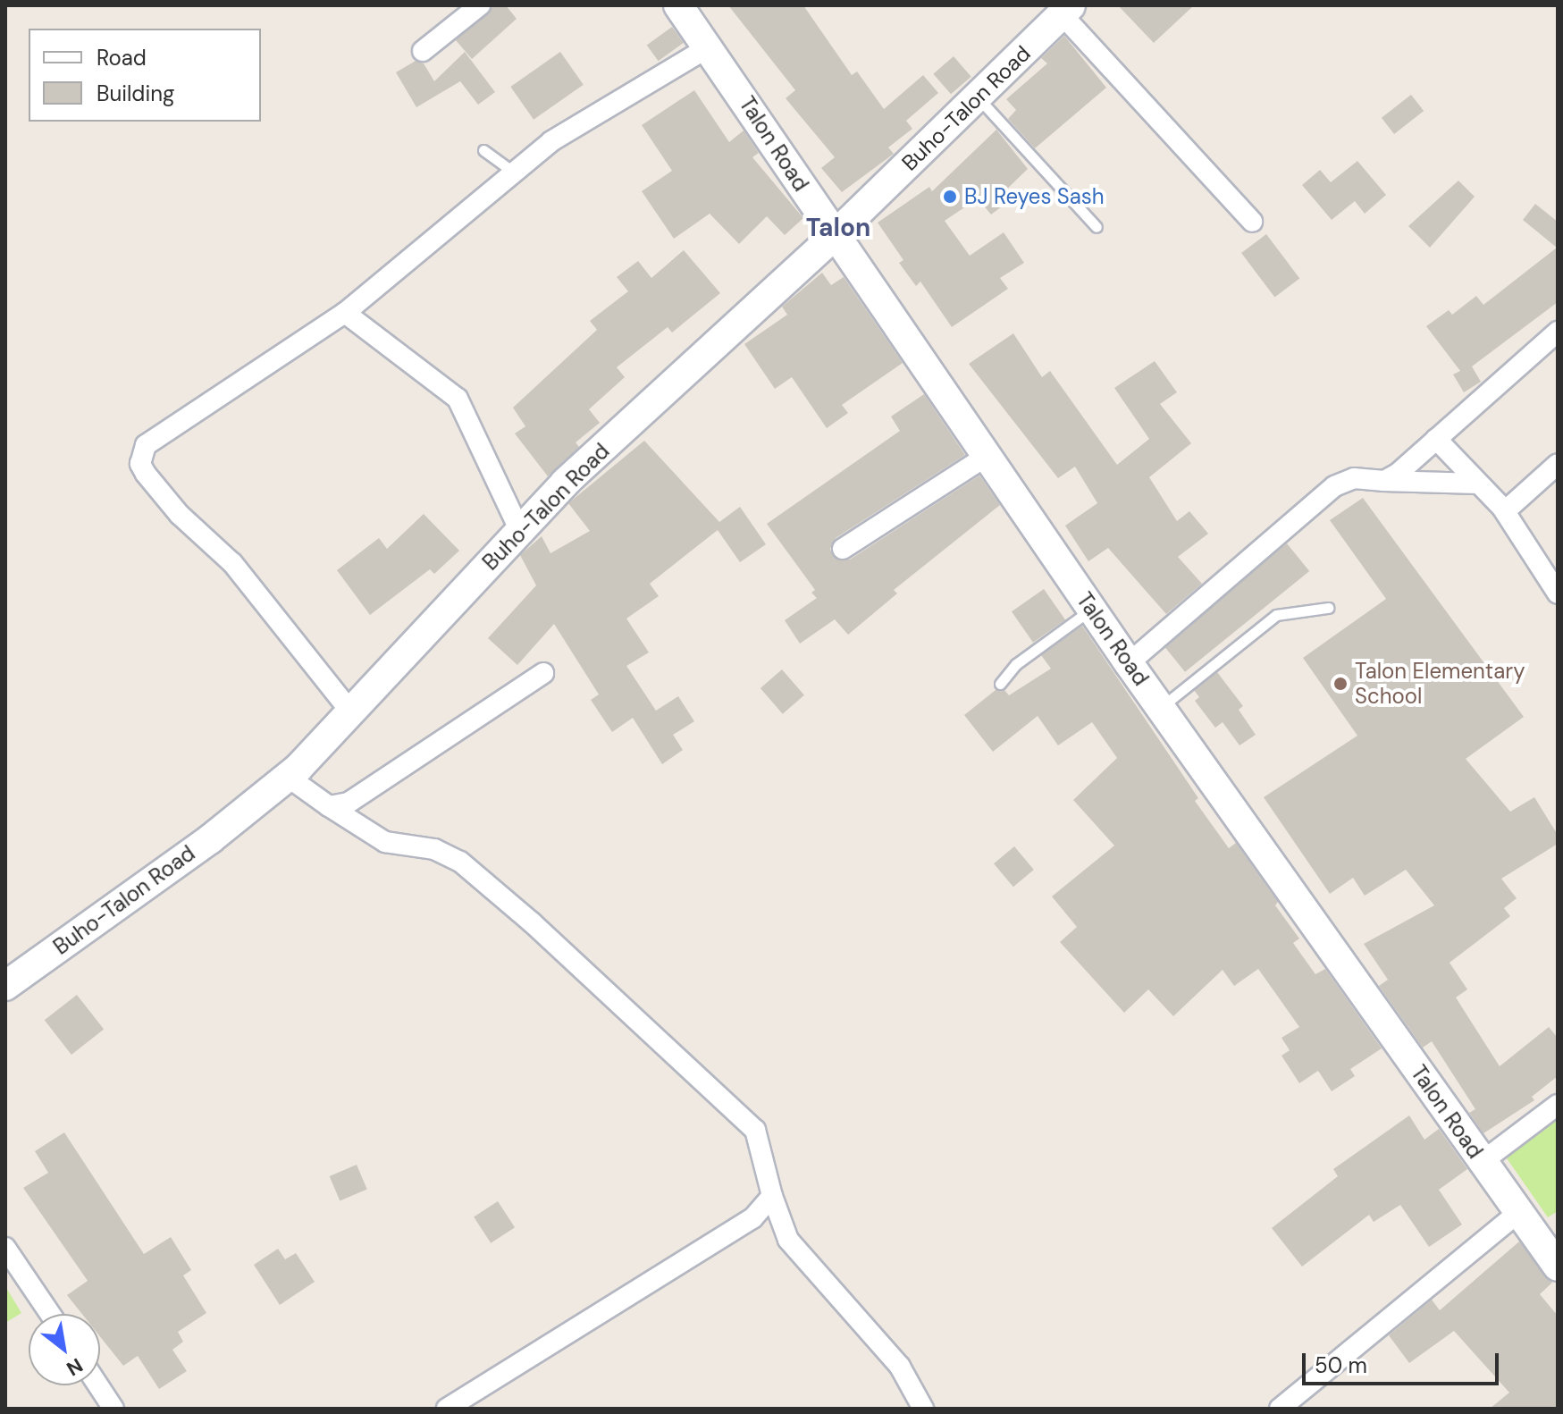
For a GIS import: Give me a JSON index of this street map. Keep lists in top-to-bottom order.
{
  "streets": {
    "street": ["Buho-Talon Road", "Talon Road"]
  },
  "crossings": [
    ["Buho-Talon Road", "Talon Road"]
  ],
  "districts": ["Talon"],
  "places": ["BJ Reyes Sash", "Talon Elementary School"],
  "legend": ["Road", "Building"],
  "scale_bar": "50 m",
  "north": "bottom right"
}
